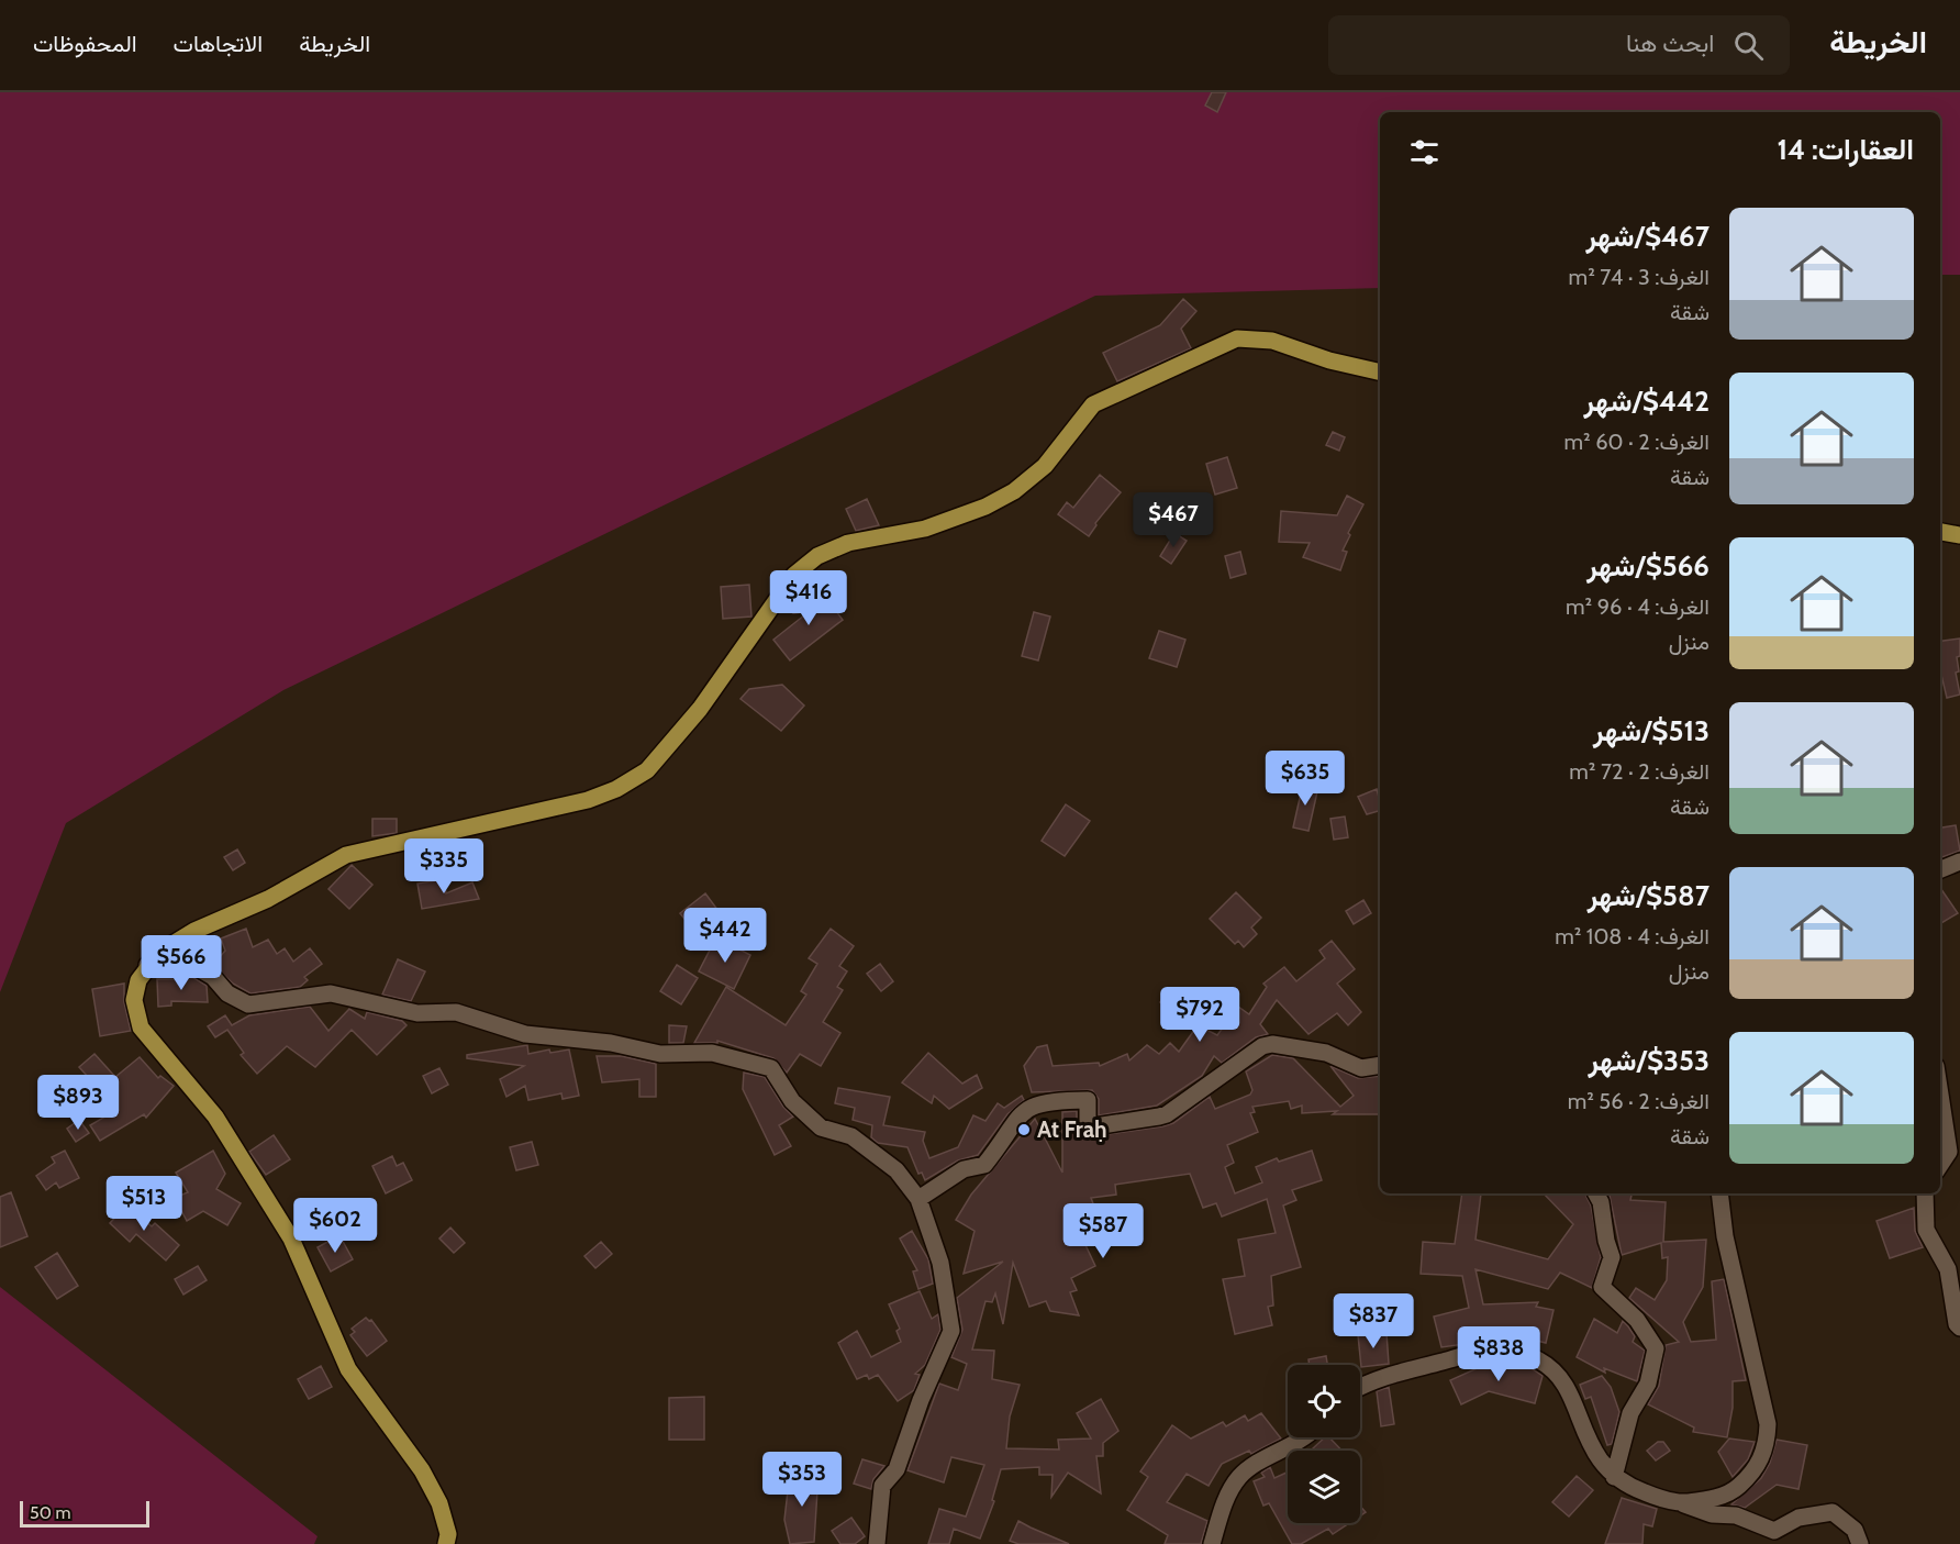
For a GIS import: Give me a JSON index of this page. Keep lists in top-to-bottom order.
{
  "places": ["At Fraḥ"],
  "scale_bar": "50 m",
  "page": {
    "header": "الخريطة",
    "search": "ابحث هنا",
    "nav": ["الخريطة", "الاتجاهات", "المحفوظات"],
    "heading": "العقارات: 14",
    "list": [
      {
        "name": "$467/شهر",
        "note": "الغرف: 3 · 74 m² · شقة"
      },
      {
        "name": "$442/شهر",
        "note": "الغرف: 2 · 60 m² · شقة"
      },
      {
        "name": "$566/شهر",
        "note": "الغرف: 4 · 96 m² · منزل"
      },
      {
        "name": "$513/شهر",
        "note": "الغرف: 2 · 72 m² · شقة"
      },
      {
        "name": "$587/شهر",
        "note": "الغرف: 4 · 108 m² · منزل"
      },
      {
        "name": "$353/شهر",
        "note": "الغرف: 2 · 56 m² · شقة"
      }
    ],
    "price": [
      "$467",
      "$416",
      "$635",
      "$335",
      "$442",
      "$566",
      "$792",
      "$893",
      "$513",
      "$602",
      "$587",
      "$837",
      "$838",
      "$353"
    ],
    "scale": "50 m"
  }
}
